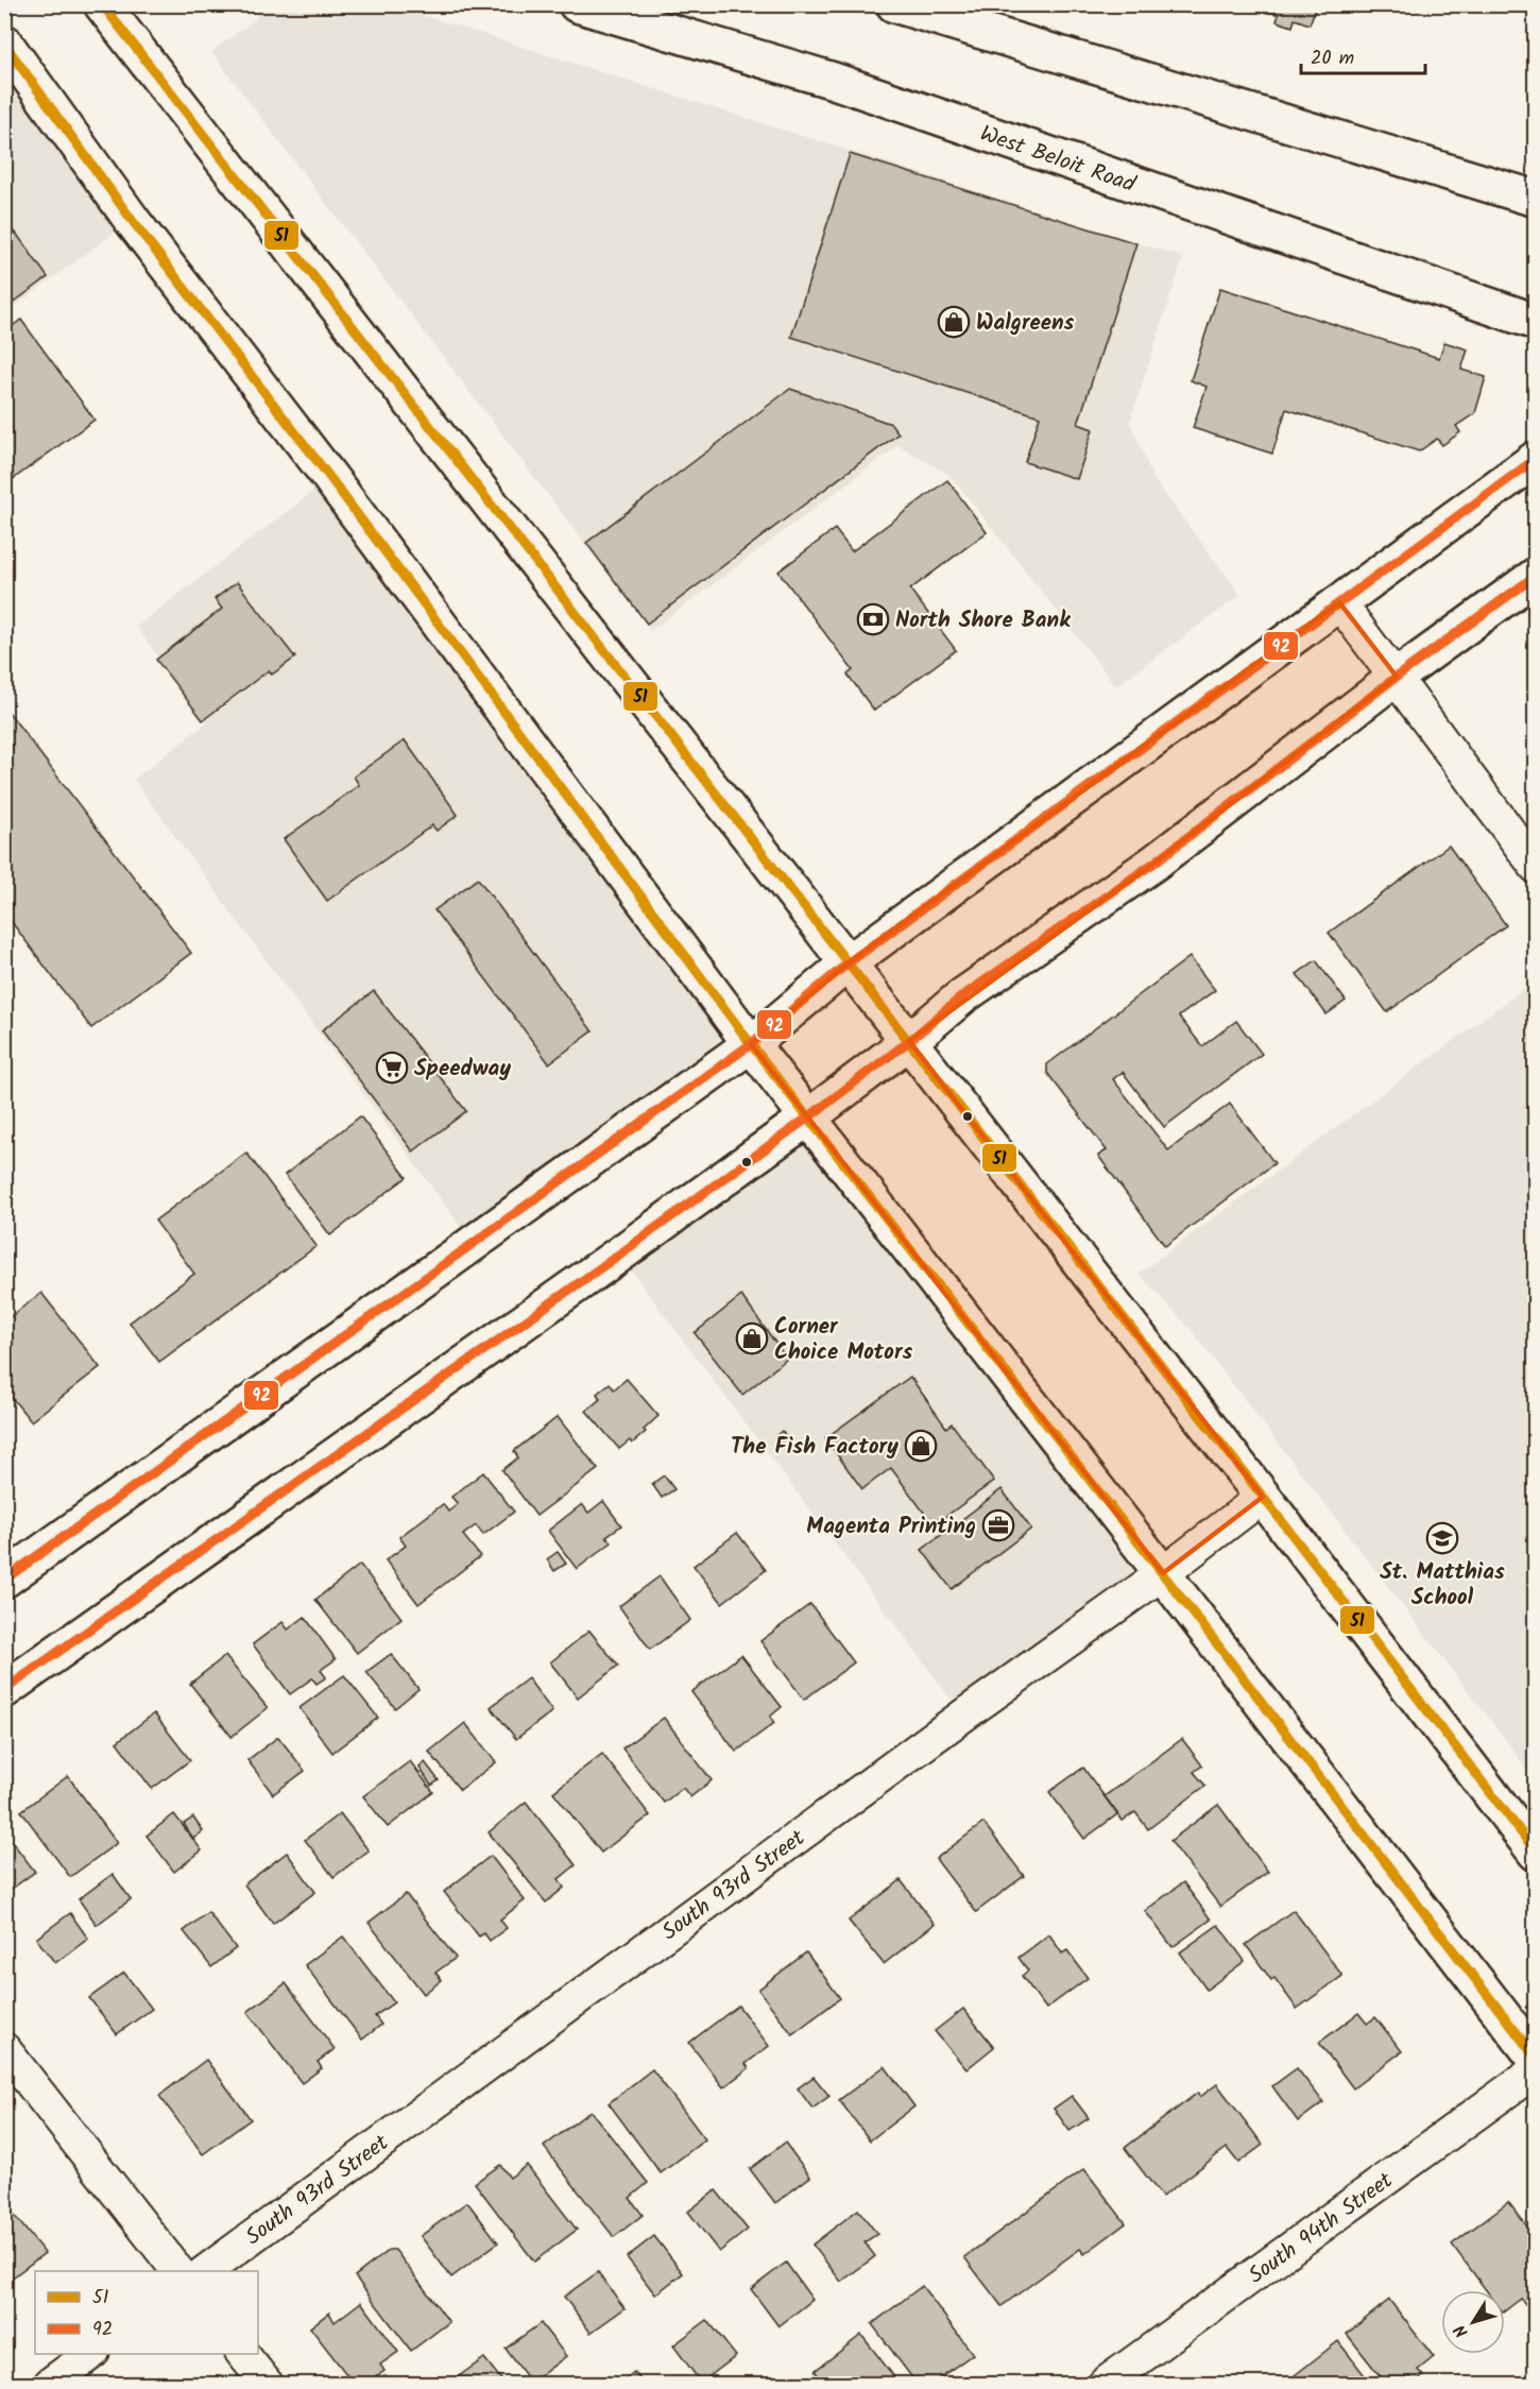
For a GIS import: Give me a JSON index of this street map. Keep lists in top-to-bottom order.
{
  "streets": {
    "main road": ["West Beloit Road"],
    "street": ["South 93rd Street", "South 94th Street"]
  },
  "places": {
    "shop": ["Walgreens", "Corner Choice Motors", "The Fish Factory"],
    "bank": ["North Shore Bank"],
    "supermarket": ["Speedway"],
    "office": ["Magenta Printing"],
    "school or university": ["St. Matthias School"]
  },
  "lines": ["transit line 51", "transit line 92"],
  "legend": ["51", "92"],
  "scale_bar": "20 m",
  "north": "bottom left"
}
